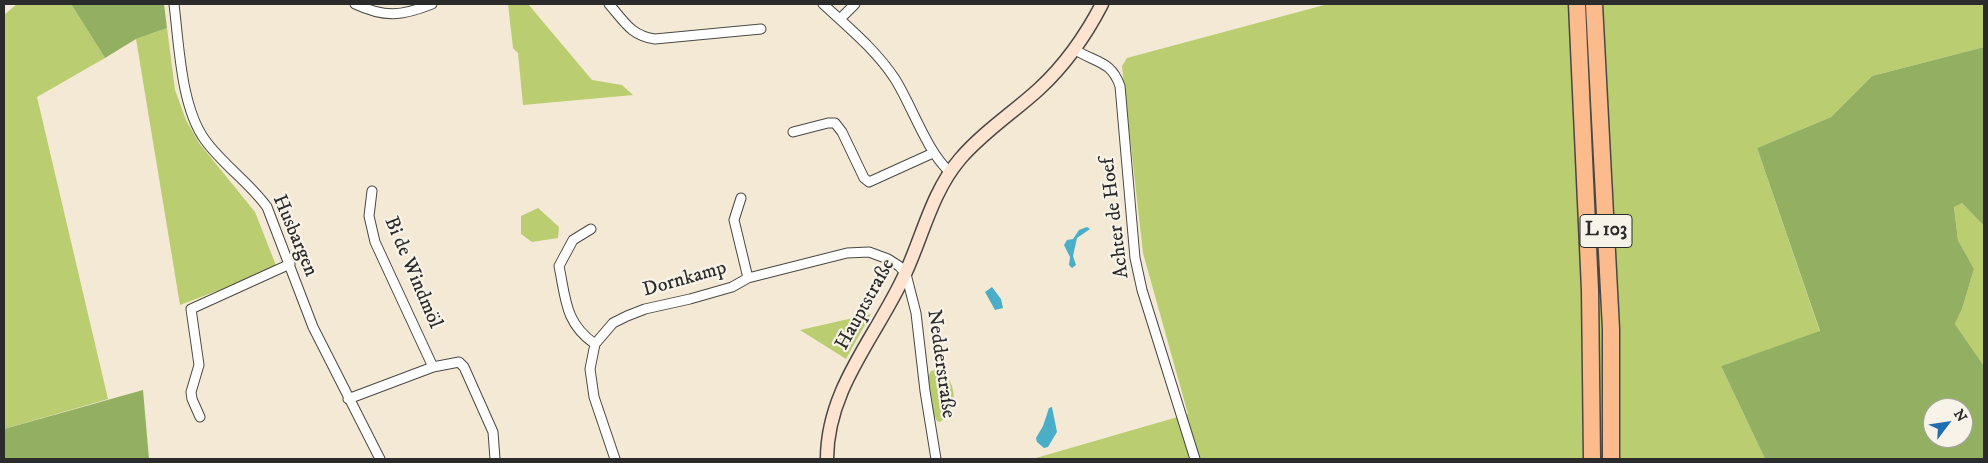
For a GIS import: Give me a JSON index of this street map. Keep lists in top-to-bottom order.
{
  "streets": {
    "highway": ["L 103"],
    "main road": ["Hauptstraße"],
    "street": [
      "Achter de Hoef",
      "Husbargen",
      "Bi de Windmöl",
      "Dornkamp",
      "Nedderstraße"
    ]
  },
  "crossings": [
    ["Achter de Hoef", "Hauptstraße"],
    ["Dornkamp", "Hauptstraße"],
    ["Dornkamp", "Nedderstraße"],
    ["Hauptstraße", "Nedderstraße"]
  ],
  "north": "top right"
}
